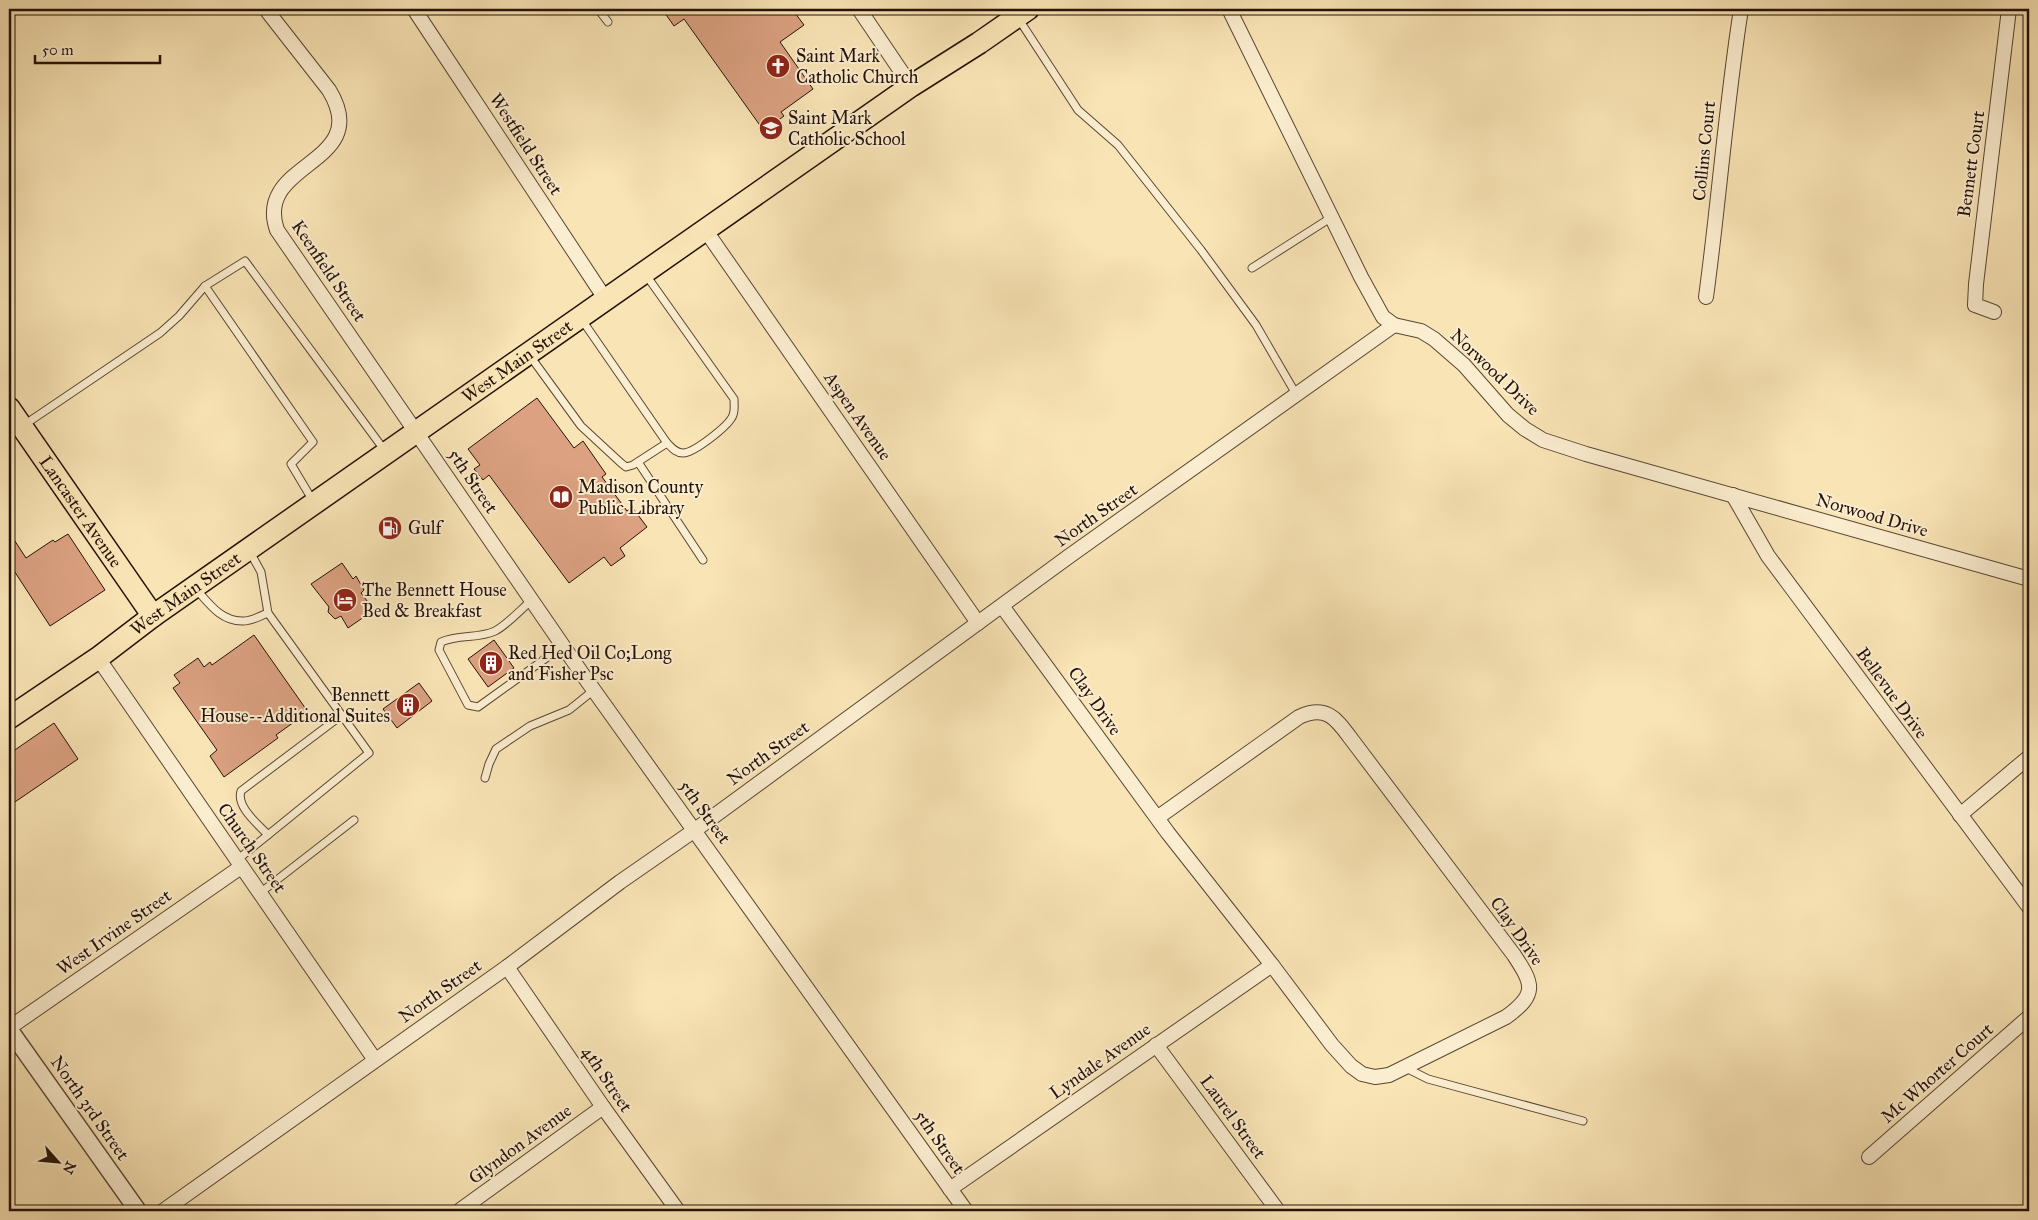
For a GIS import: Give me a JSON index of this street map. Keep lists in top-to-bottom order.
{
  "streets": {
    "main road": ["West Main Street", "Lancaster Avenue"],
    "street": [
      "Westfield Street",
      "Collins Court",
      "Bennett Court",
      "Keenfield Street",
      "Norwood Drive",
      "Aspen Avenue",
      "5th Street",
      "North Street",
      "Bellevue Drive",
      "Clay Drive",
      "Church Street",
      "West Irvine Street",
      "Lyndale Avenue",
      "Mc Whorter Court",
      "4th Street",
      "North 3rd Street",
      "Laurel Street",
      "Glyndon Avenue"
    ]
  },
  "crossings": [
    ["Westfield Street", "West Main Street"],
    ["Keenfield Street", "West Main Street"],
    ["Keenfield Street", "5th Street"],
    ["West Main Street", "Aspen Avenue"],
    ["West Main Street", "5th Street"],
    ["West Main Street", "Lancaster Avenue"],
    ["West Main Street", "Church Street"],
    ["Norwood Drive", "North Street"],
    ["Norwood Drive", "Bellevue Drive"],
    ["Aspen Avenue", "North Street"],
    ["5th Street", "North Street"],
    ["5th Street", "Lyndale Avenue"],
    ["North Street", "Clay Drive"],
    ["North Street", "Church Street"],
    ["North Street", "4th Street"],
    ["Clay Drive", "Lyndale Avenue"],
    ["Church Street", "West Irvine Street"],
    ["West Irvine Street", "North 3rd Street"],
    ["Lyndale Avenue", "Laurel Street"],
    ["4th Street", "Glyndon Avenue"]
  ],
  "places": {
    "church": ["Saint Mark Catholic Church"],
    "school or university": ["Saint Mark Catholic School"],
    "library": ["Madison County Public Library"],
    "fuel station": ["Gulf"],
    "hotel": ["The Bennett House Bed & Breakfast"],
    "building": ["Red Hed Oil Co;Long and Fisher Psc", "Bennett House--Additional Suites"]
  },
  "scale_bar": "50 m",
  "north": "bottom right"
}
